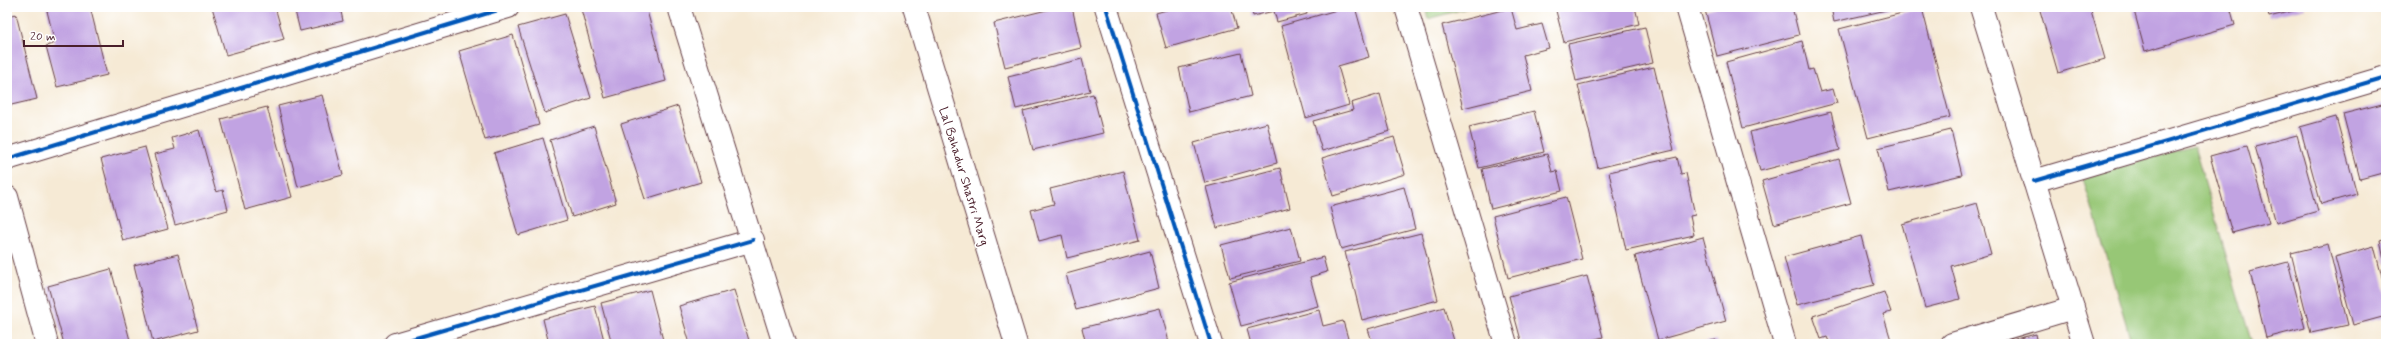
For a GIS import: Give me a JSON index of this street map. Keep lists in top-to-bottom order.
{
  "streets": {
    "street": ["Lal Bahadur Shastri Marg"]
  },
  "scale_bar": "20 m"
}
